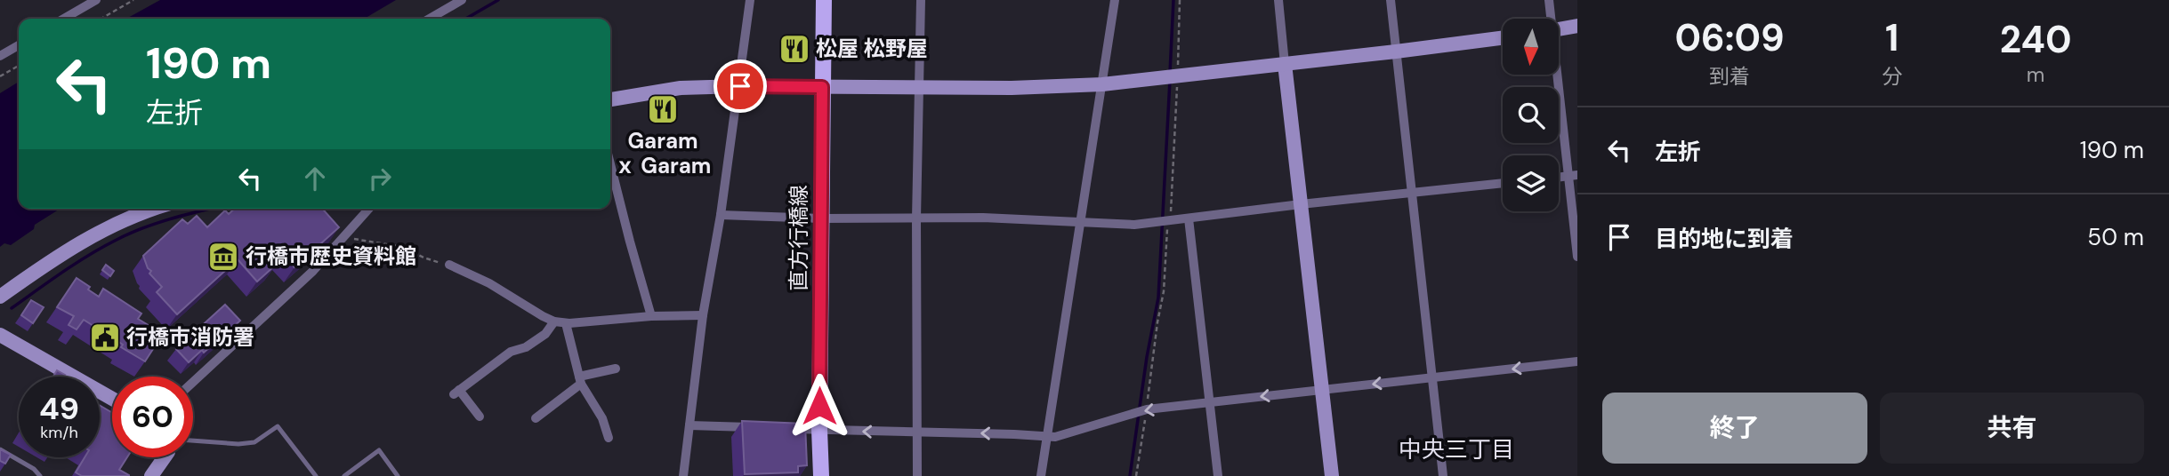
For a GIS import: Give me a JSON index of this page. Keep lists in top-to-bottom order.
{
  "streets": {
    "main road": ["直方行橋線"]
  },
  "districts": ["中央三丁目"],
  "places": {
    "restaurant": ["松屋 松野屋", "Garam ｘ Garam"],
    "museum": ["行橋市歴史資料館"],
    "public building": ["行橋市消防署"]
  },
  "north": "bottom",
  "page": {
    "eta": [
      "06:09",
      "到着",
      "1",
      "分",
      "240",
      "m"
    ],
    "turn": ["190 m", "左折"],
    "list": [
      {
        "name": "左折",
        "value": "190 m"
      },
      {
        "name": "目的地に到着",
        "value": "50 m"
      }
    ],
    "speed": "49 km/h",
    "limit": "60",
    "buttons": ["終了", "共有"]
  }
}
